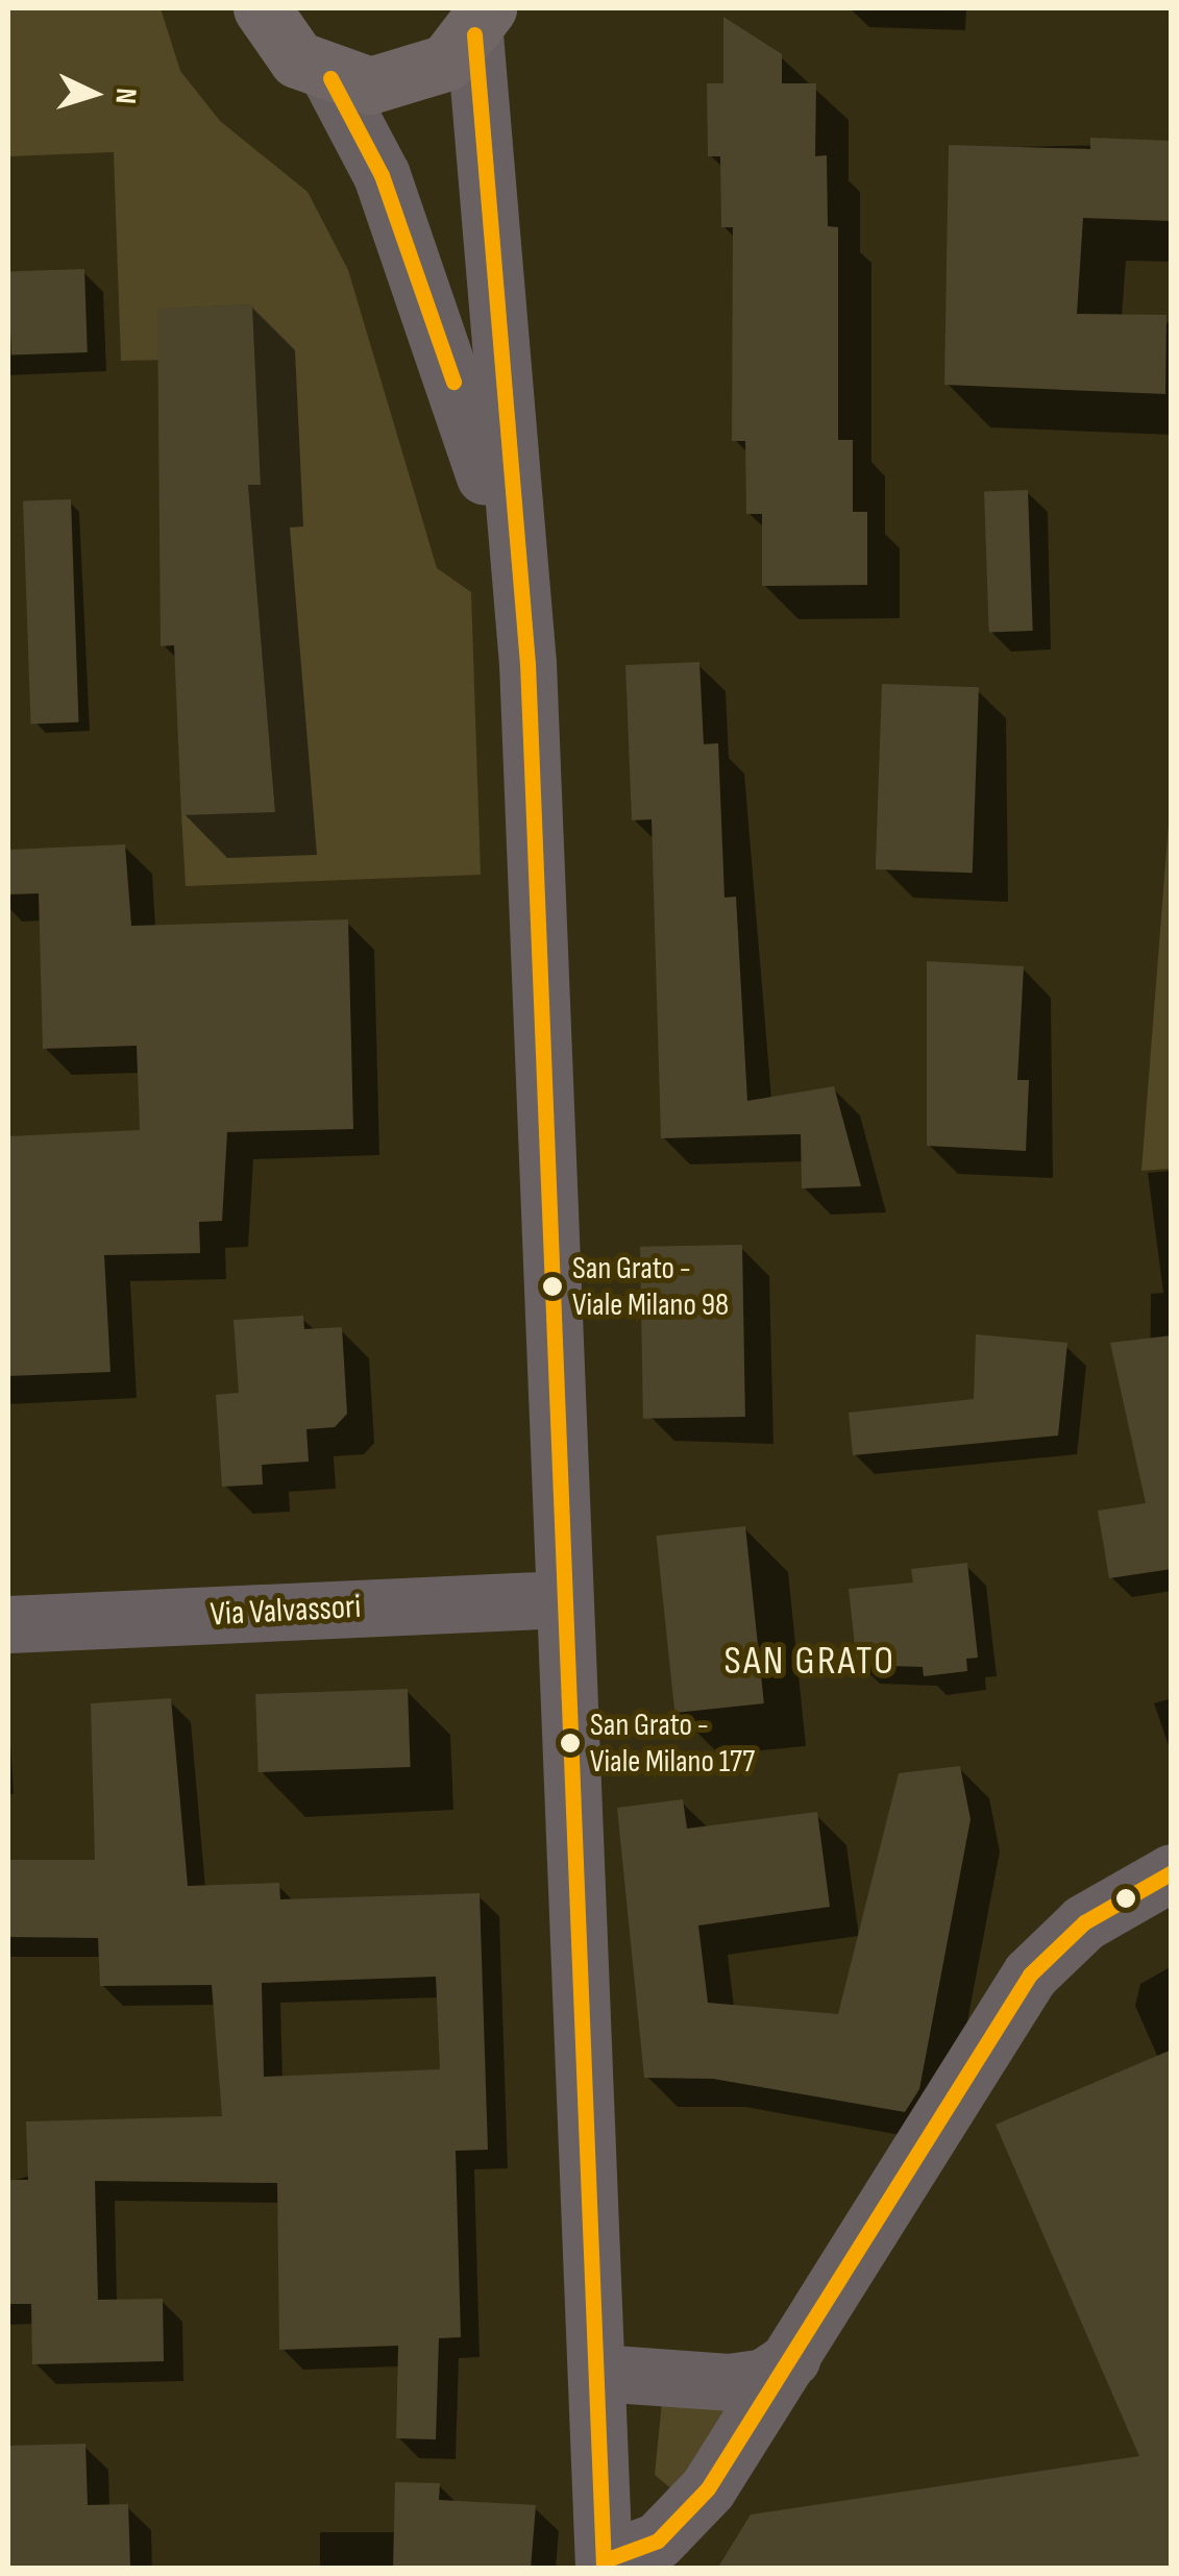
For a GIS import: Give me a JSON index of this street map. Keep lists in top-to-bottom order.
{
  "streets": {
    "street": ["Via Valvassori"]
  },
  "districts": ["SAN GRATO"],
  "places": ["San Grato - Viale Milano 98", "San Grato - Viale Milano 177"],
  "north": "right"
}
